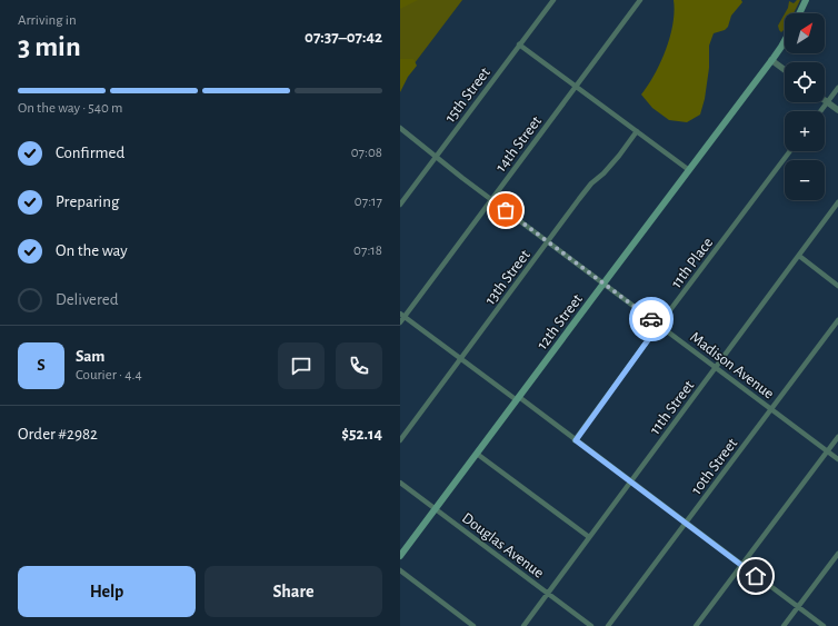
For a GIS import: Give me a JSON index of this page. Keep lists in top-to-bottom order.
{
  "streets": {
    "main road": ["12th Street"],
    "street": [
      "15th Street",
      "14th Street",
      "11th Place",
      "13th Street",
      "Madison Avenue",
      "11th Street",
      "10th Street",
      "Douglas Avenue"
    ]
  },
  "crossings": [
    ["15th Street", "Madison Avenue"],
    ["14th Street", "Madison Avenue"],
    ["11th Place", "Madison Avenue"],
    ["13th Street", "Madison Avenue"],
    ["12th Street", "Madison Avenue"],
    ["12th Street", "Douglas Avenue"],
    ["Madison Avenue", "11th Street"],
    ["Madison Avenue", "10th Street"],
    ["11th Street", "Douglas Avenue"]
  ],
  "north": "top right",
  "page": {
    "heading": ["3 min", "Arriving in", "07:37–07:42"],
    "panel": [
      "Sam",
      "Courier · 4.4",
      "Order #2982",
      "$52.14"
    ],
    "map_buttons": ["+", "−"],
    "bar": "On the way · 540 m",
    "list": [
      ["Confirmed", "07:08"],
      ["Preparing", "07:17"],
      ["On the way", "07:18"],
      "Delivered"
    ],
    "round": "S",
    "buttons": ["Help", "Share"]
  }
}
